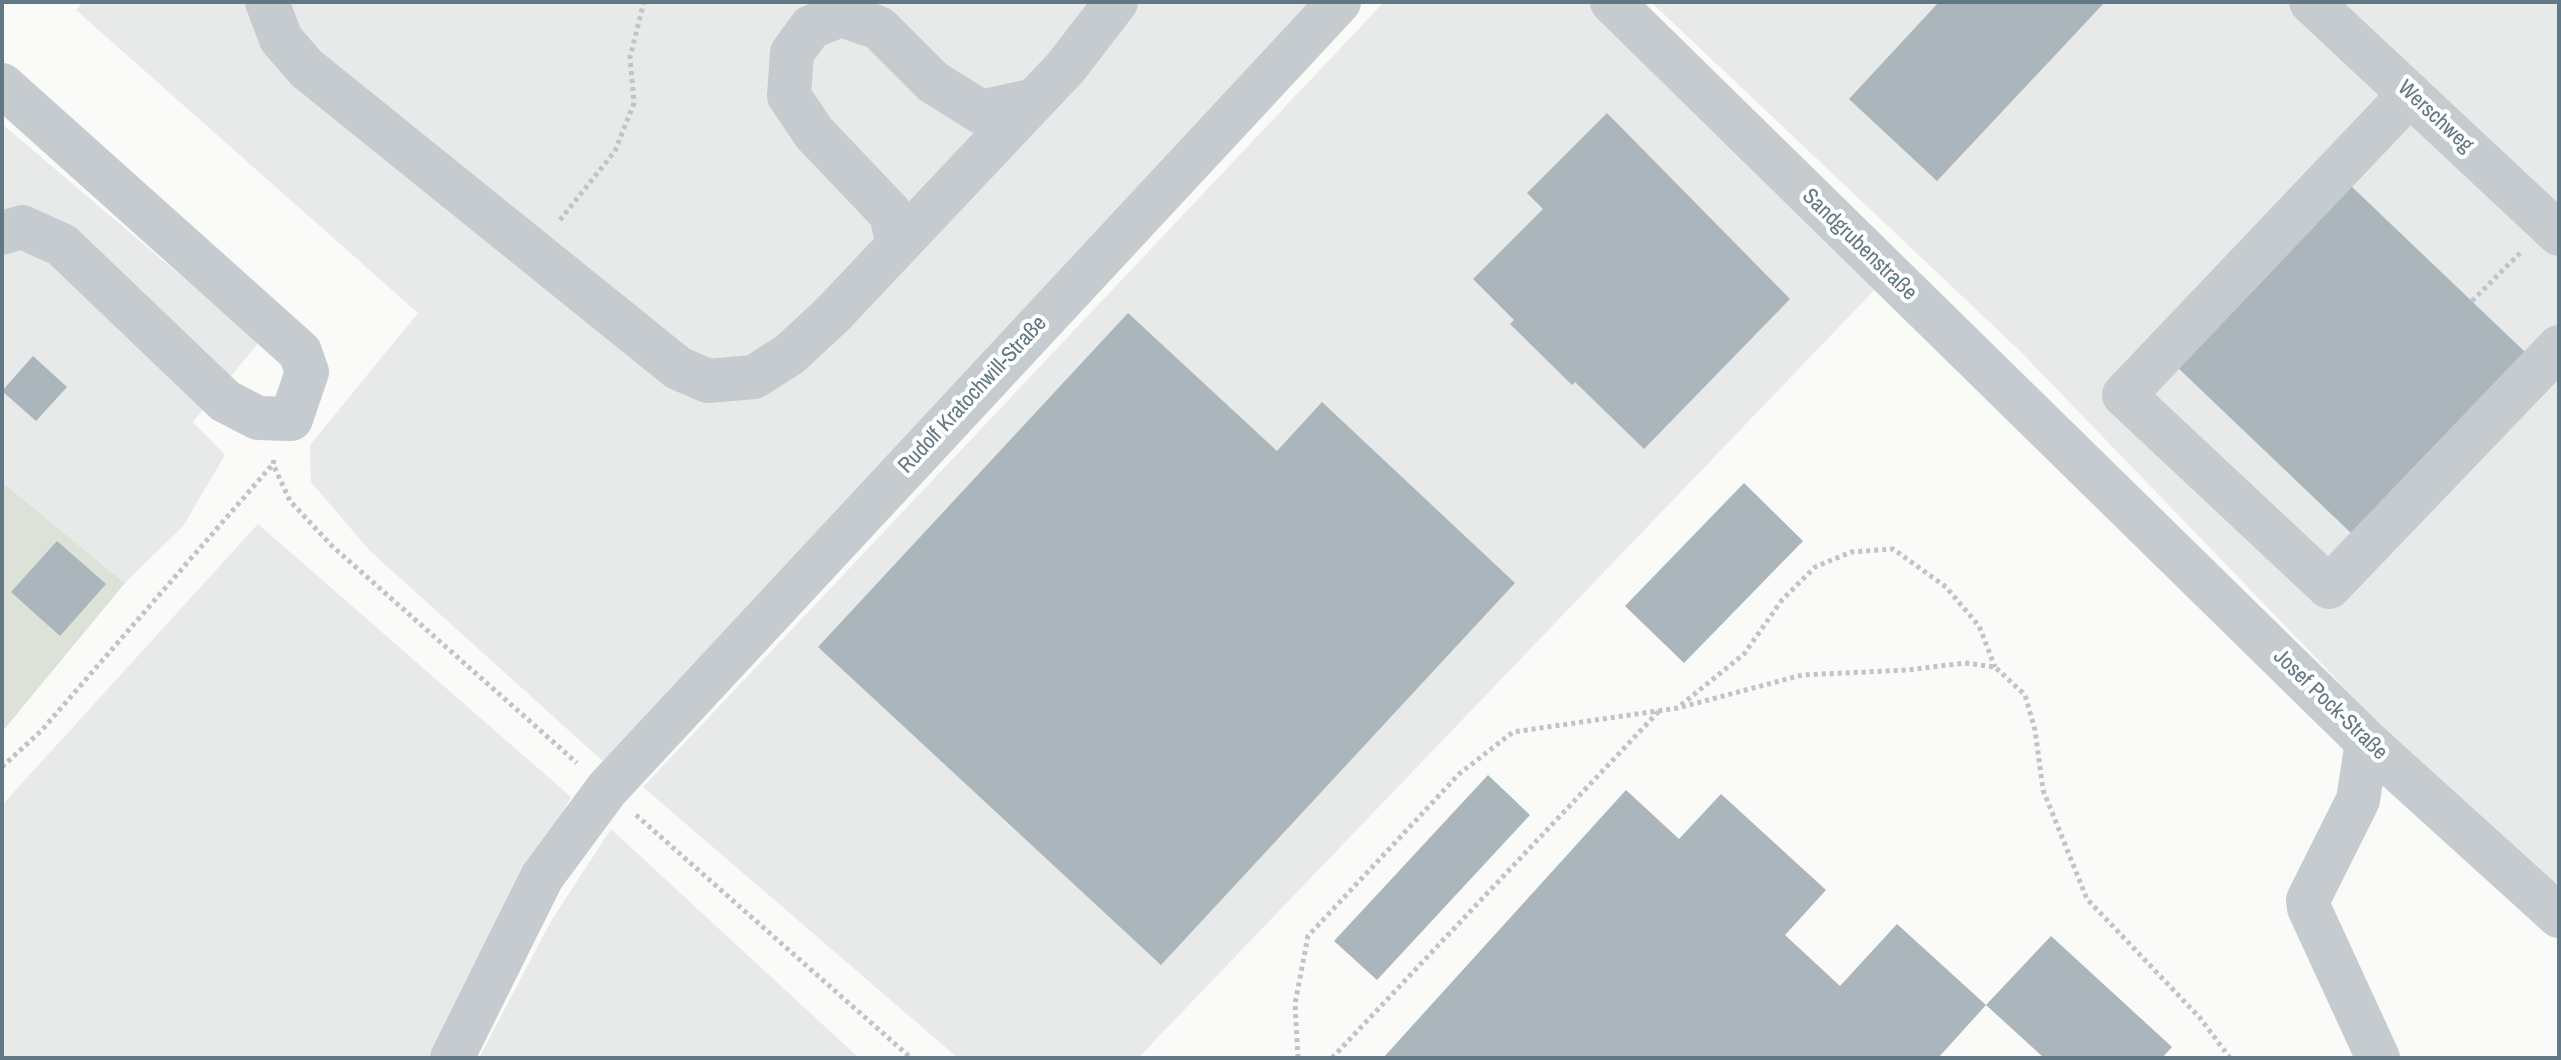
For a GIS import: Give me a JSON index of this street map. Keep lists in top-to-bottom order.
{
  "streets": {
    "street": [
      "Werschweg",
      "Sandgrubenstraße",
      "Rudolf Kratochwill-Straße",
      "Josef Pock-Straße"
    ]
  },
  "crossings": [
    ["Sandgrubenstraße", "Josef Pock-Straße"]
  ]
}
